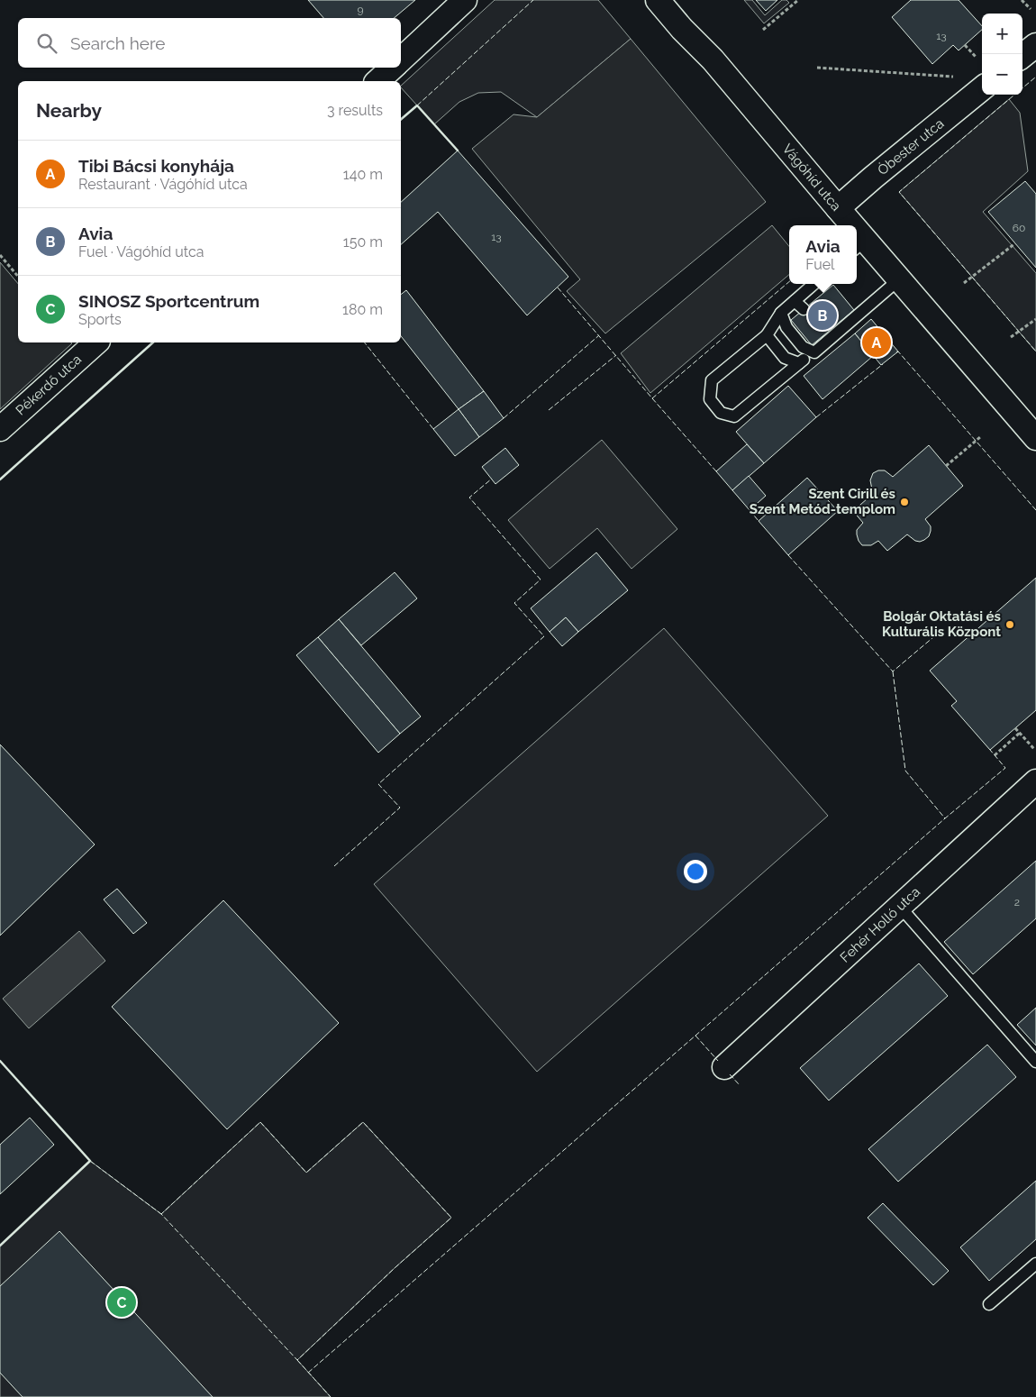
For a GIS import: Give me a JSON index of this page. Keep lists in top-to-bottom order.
{
  "streets": {
    "street": [
      "Óbester utca",
      "Vágóhíd utca",
      "Pékerdő utca",
      "Fehér Holló utca"
    ]
  },
  "crossings": [
    ["Óbester utca", "Vágóhíd utca"]
  ],
  "places": ["Szent Cirill és Szent Metód-templom", "Bolgár Oktatási és Kulturális Központ"],
  "house_numbers": [
    "9",
    "13",
    "60",
    "13",
    "2"
  ],
  "page": {
    "map_buttons": ["+", "−"],
    "search": "Search here",
    "heading": ["Nearby", "3 results"],
    "list": [
      {
        "mark": "A",
        "name": "Tibi Bácsi konyhája",
        "note": "Restaurant · Vágóhíd utca",
        "value": "140 m"
      },
      {
        "mark": "B",
        "name": "Avia",
        "note": "Fuel · Vágóhíd utca",
        "value": "150 m"
      },
      {
        "mark": "C",
        "name": "SINOSZ Sportcentrum",
        "note": "Sports",
        "value": "180 m"
      }
    ],
    "popup": ["Avia", "Fuel"],
    "pins": ["B", "A", "C"]
  }
}
